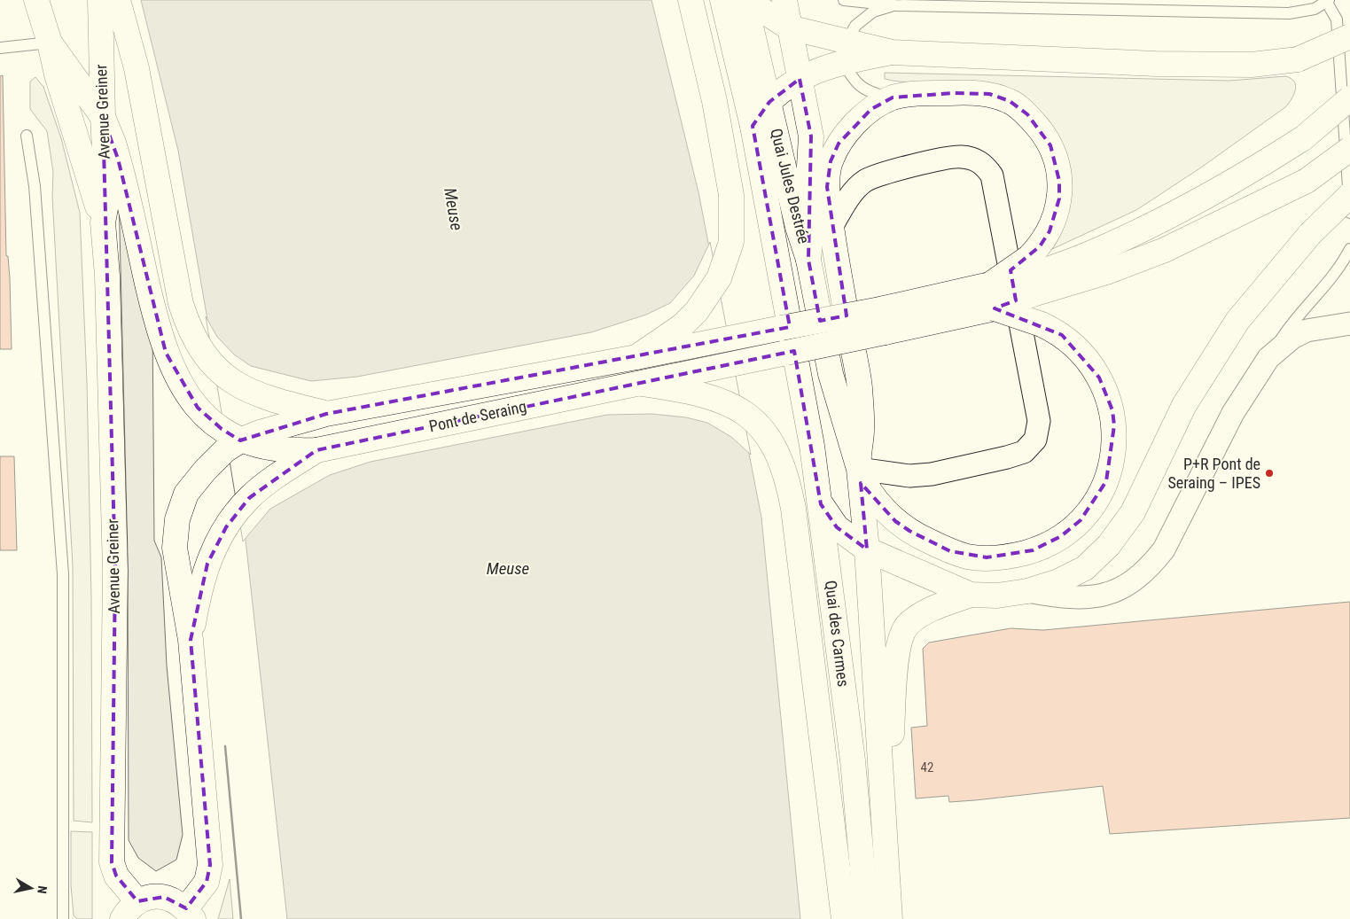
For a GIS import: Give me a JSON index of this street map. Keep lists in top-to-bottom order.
{
  "streets": {
    "main road": [
      "Avenue Greiner",
      "Quai Jules Destrée",
      "Pont de Seraing",
      "Quai des Carmes"
    ]
  },
  "crossings": [
    ["Quai Jules Destrée", "Pont de Seraing"],
    ["Quai Jules Destrée", "Quai des Carmes"],
    ["Pont de Seraing", "Quai des Carmes"]
  ],
  "water": ["Meuse"],
  "places": ["P+R Pont de Seraing – IPES"],
  "house_numbers": ["42"],
  "north": "right"
}
